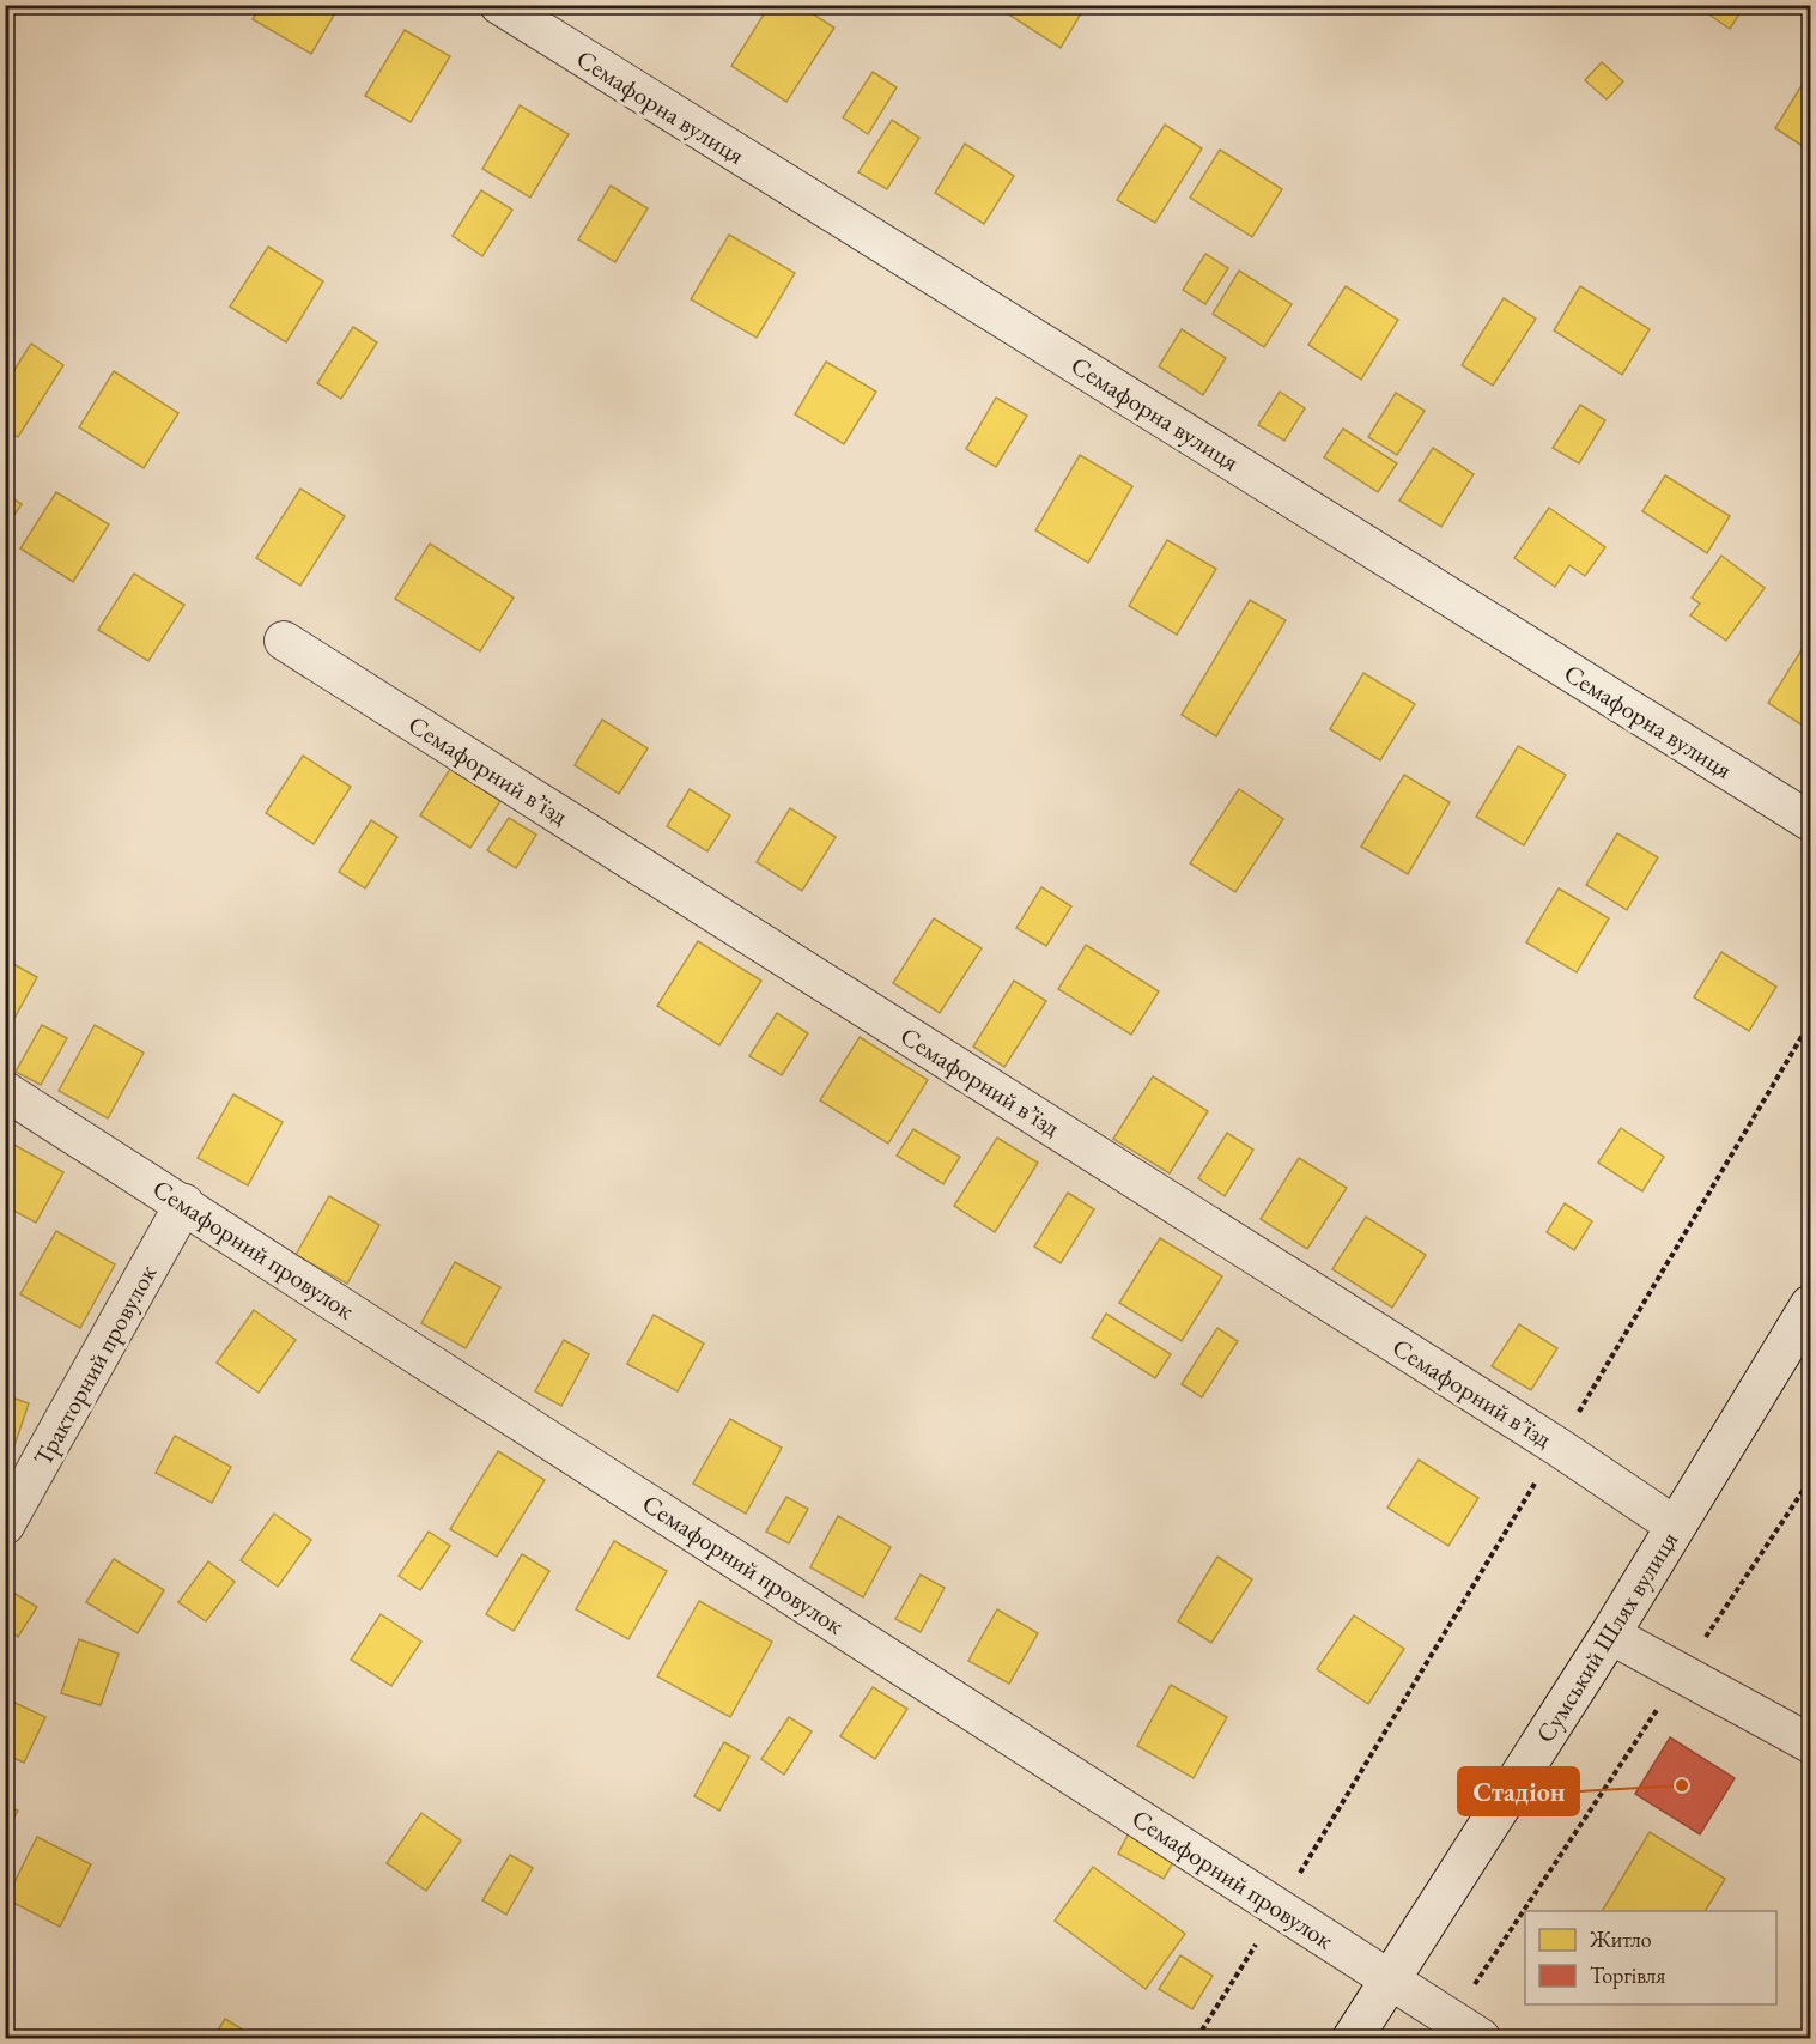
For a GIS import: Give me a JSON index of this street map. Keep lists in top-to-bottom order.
{
  "streets": {
    "main road": ["Сумський Шлях вулиця"],
    "street": [
      "Семафорна вулиця",
      "Семафорний в’їзд",
      "Семафорний провулок",
      "Тракторний провулок"
    ]
  },
  "crossings": [
    ["Семафорний в’їзд", "Сумський Шлях вулиця"],
    ["Семафорний провулок", "Тракторний провулок"],
    ["Семафорний провулок", "Сумський Шлях вулиця"]
  ],
  "places": ["Стадіон"],
  "legend": ["Житло", "Торгівля"]
}
